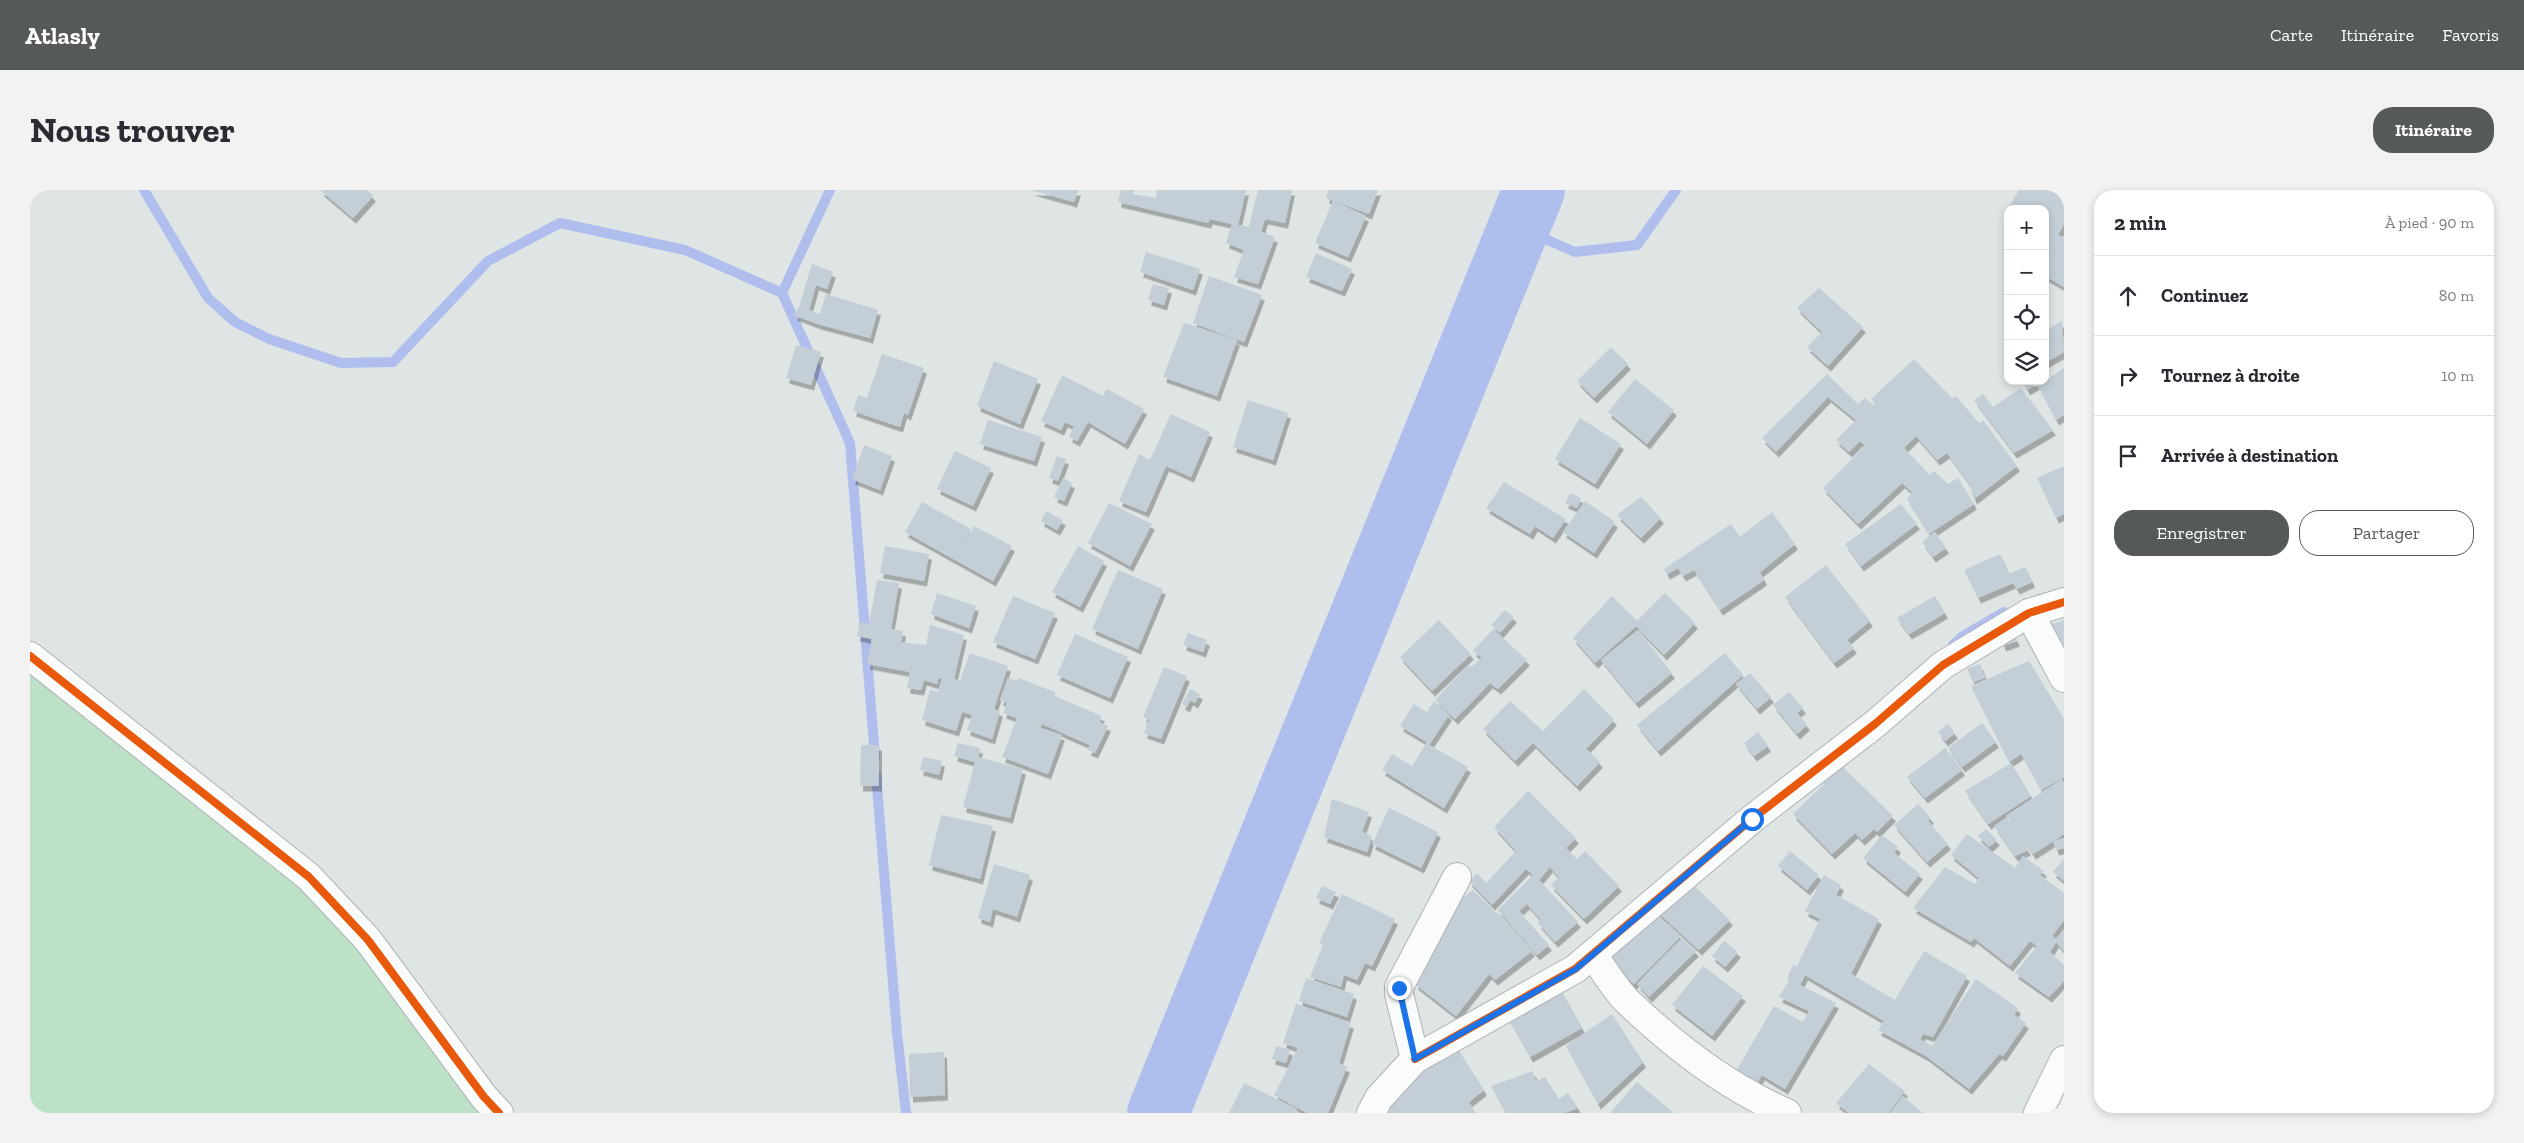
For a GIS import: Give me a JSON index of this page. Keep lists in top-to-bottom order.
{
  "page": {
    "header": "Atlasly",
    "nav": ["Carte", "Itinéraire", "Favoris"],
    "buttons": [
      "Itinéraire",
      ["Enregistrer", "Partager"]
    ],
    "title": "Nous trouver",
    "heading": ["2 min", "À pied · 90 m"],
    "map_buttons": ["+", "−"],
    "list": [
      ["Continuez", "80 m"],
      ["Tournez à droite", "10 m"],
      "Arrivée à destination"
    ]
  }
}
